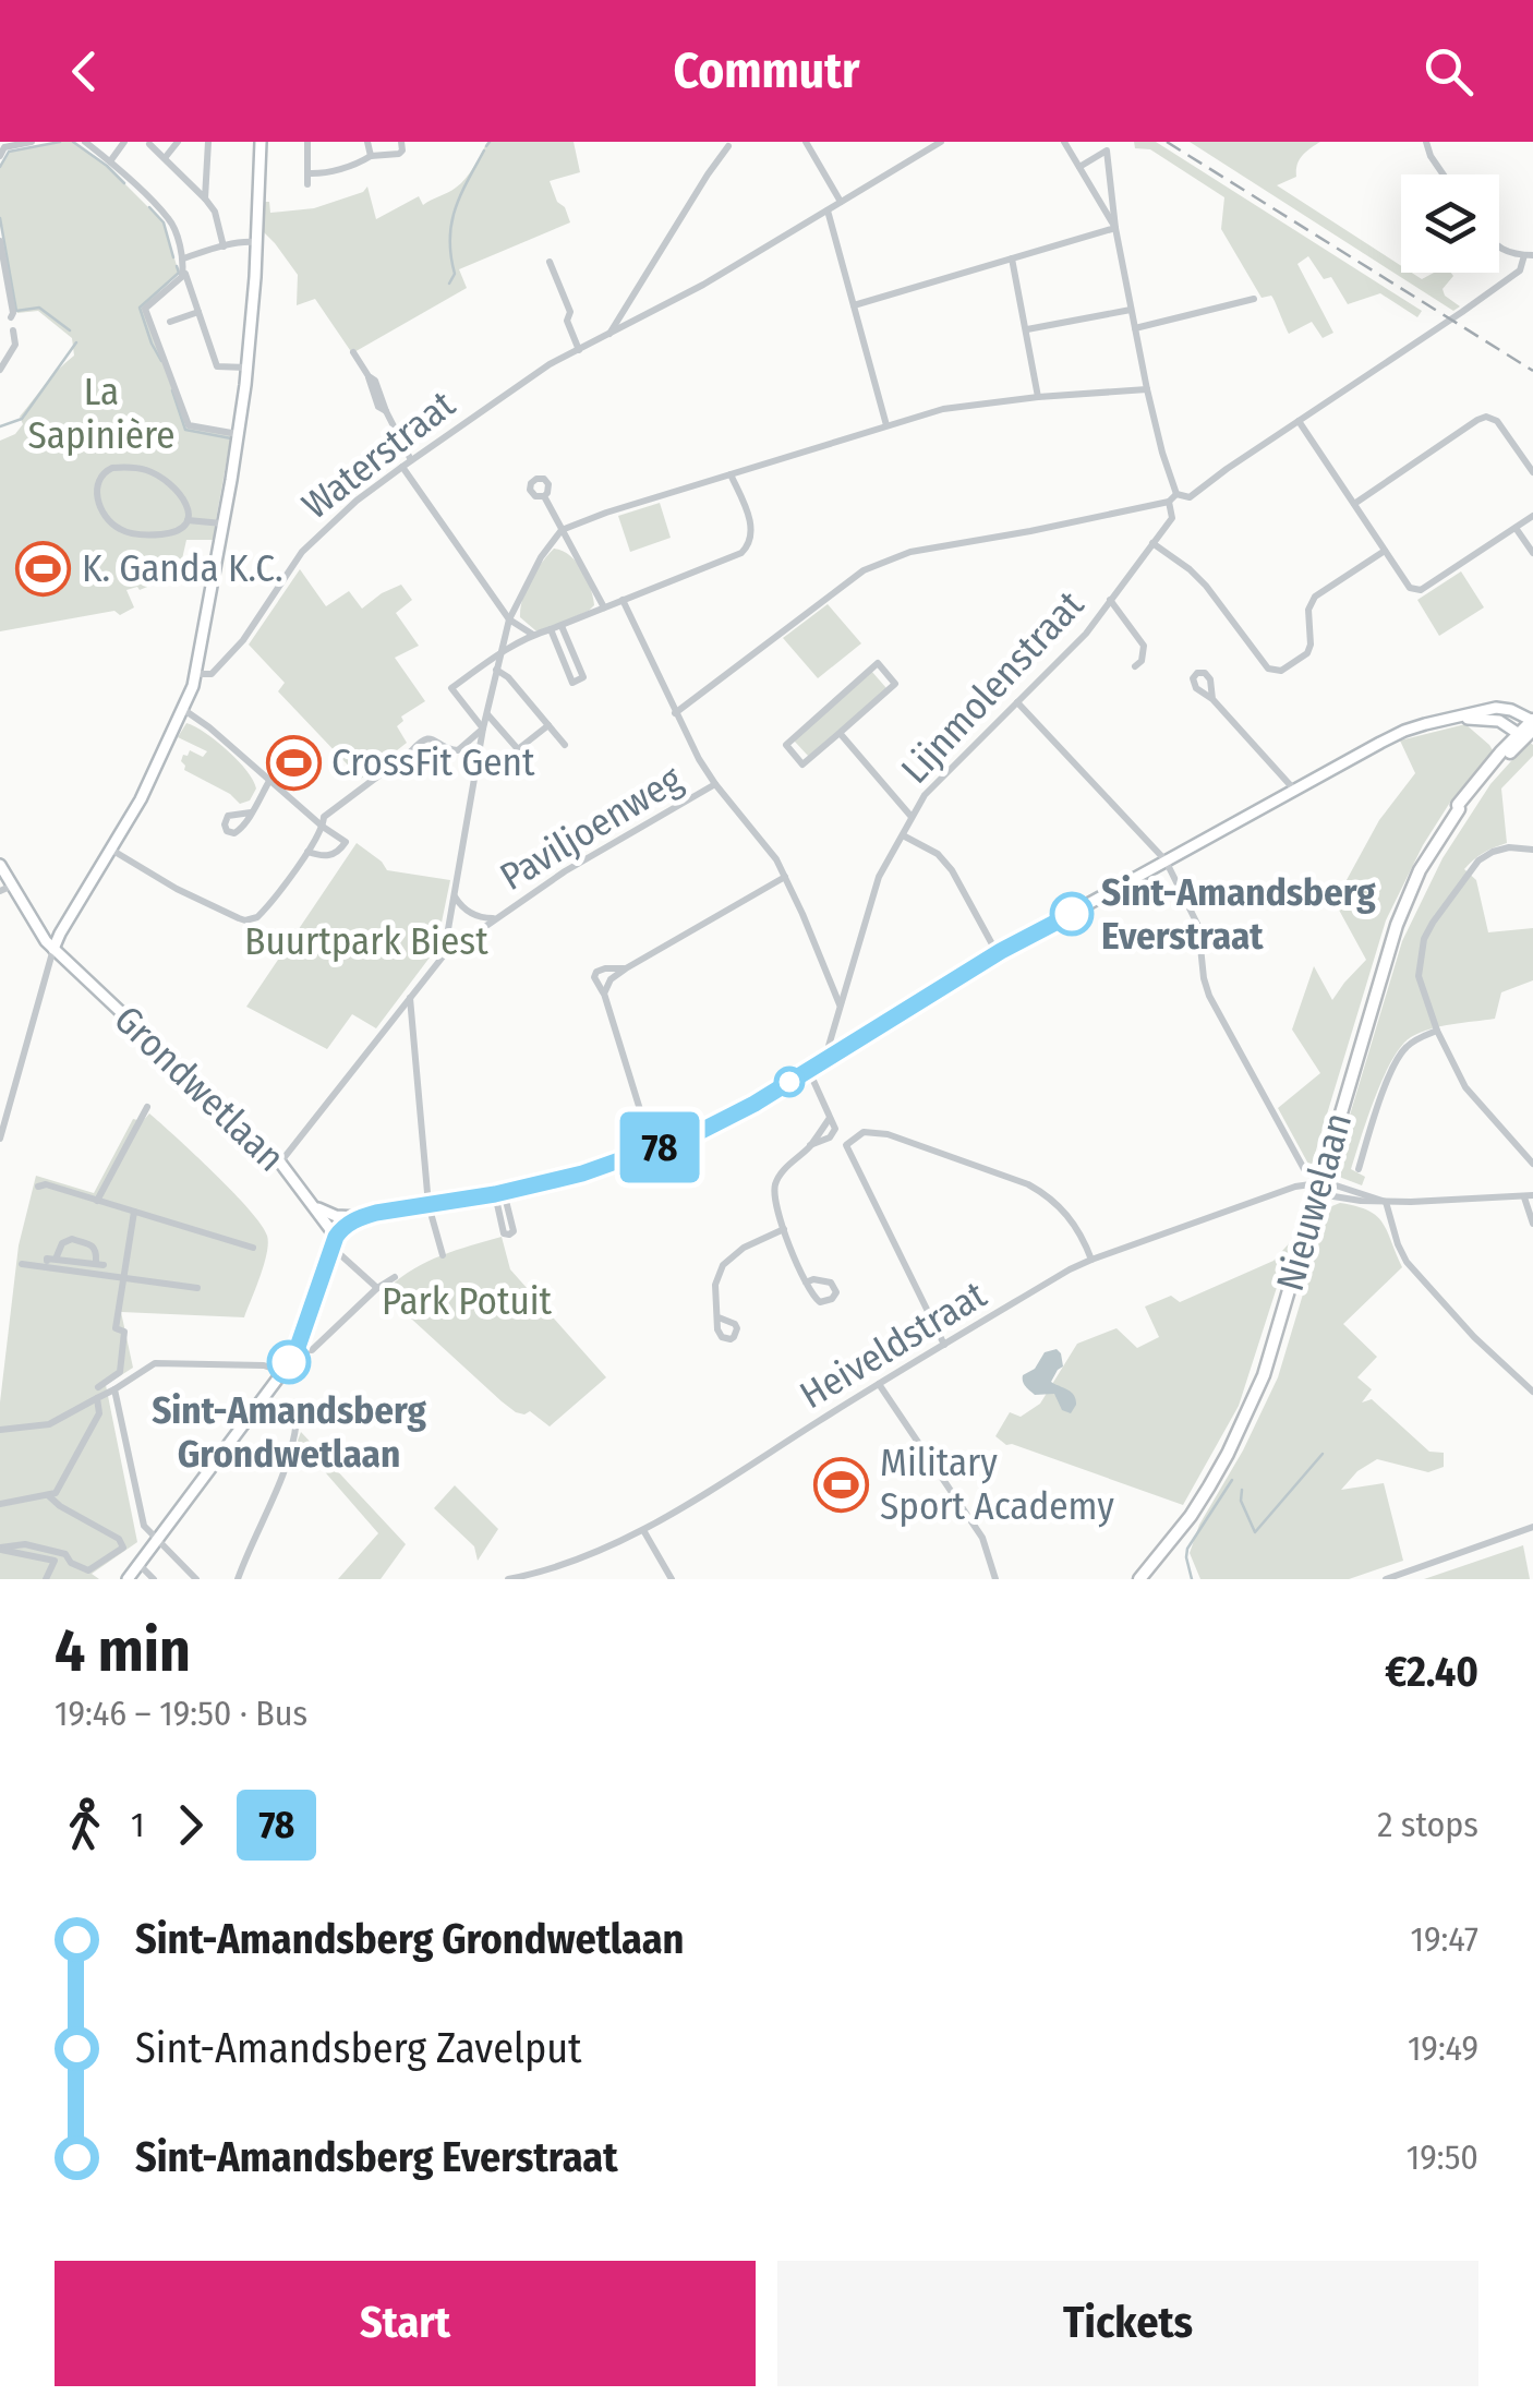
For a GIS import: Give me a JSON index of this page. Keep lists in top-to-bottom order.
{
  "streets": {
    "main road": ["Grondwetlaan", "Nieuwelaan"],
    "street": [
      "Waterstraat",
      "Lijnmolenstraat",
      "Paviljoenweg",
      "Heiveldstraat"
    ]
  },
  "crossings": [
    ["Paviljoenweg", "Grondwetlaan"],
    ["Nieuwelaan", "Heiveldstraat"]
  ],
  "parks": ["La Sapinière", "Buurtpark Biest", "Park Potuit"],
  "places": {
    "sports": ["K. Ganda K.C.", "CrossFit Gent", "Military Sport Academy"],
    "other": ["Sint-Amandsberg Everstraat", "Sint-Amandsberg Grondwetlaan"]
  },
  "lines": ["bus line 78"],
  "page": {
    "header": "Commutr",
    "on_map": "78",
    "heading": ["4 min", "19:46 – 19:50 · Bus", "€2.40"],
    "legs": ["1", "78", "2 stops"],
    "list": [
      {
        "name": "Sint-Amandsberg Grondwetlaan",
        "value": "19:47"
      },
      {
        "name": "Sint-Amandsberg Zavelput",
        "value": "19:49"
      },
      {
        "name": "Sint-Amandsberg Everstraat",
        "value": "19:50"
      }
    ],
    "buttons": ["Start", "Tickets"]
  }
}
